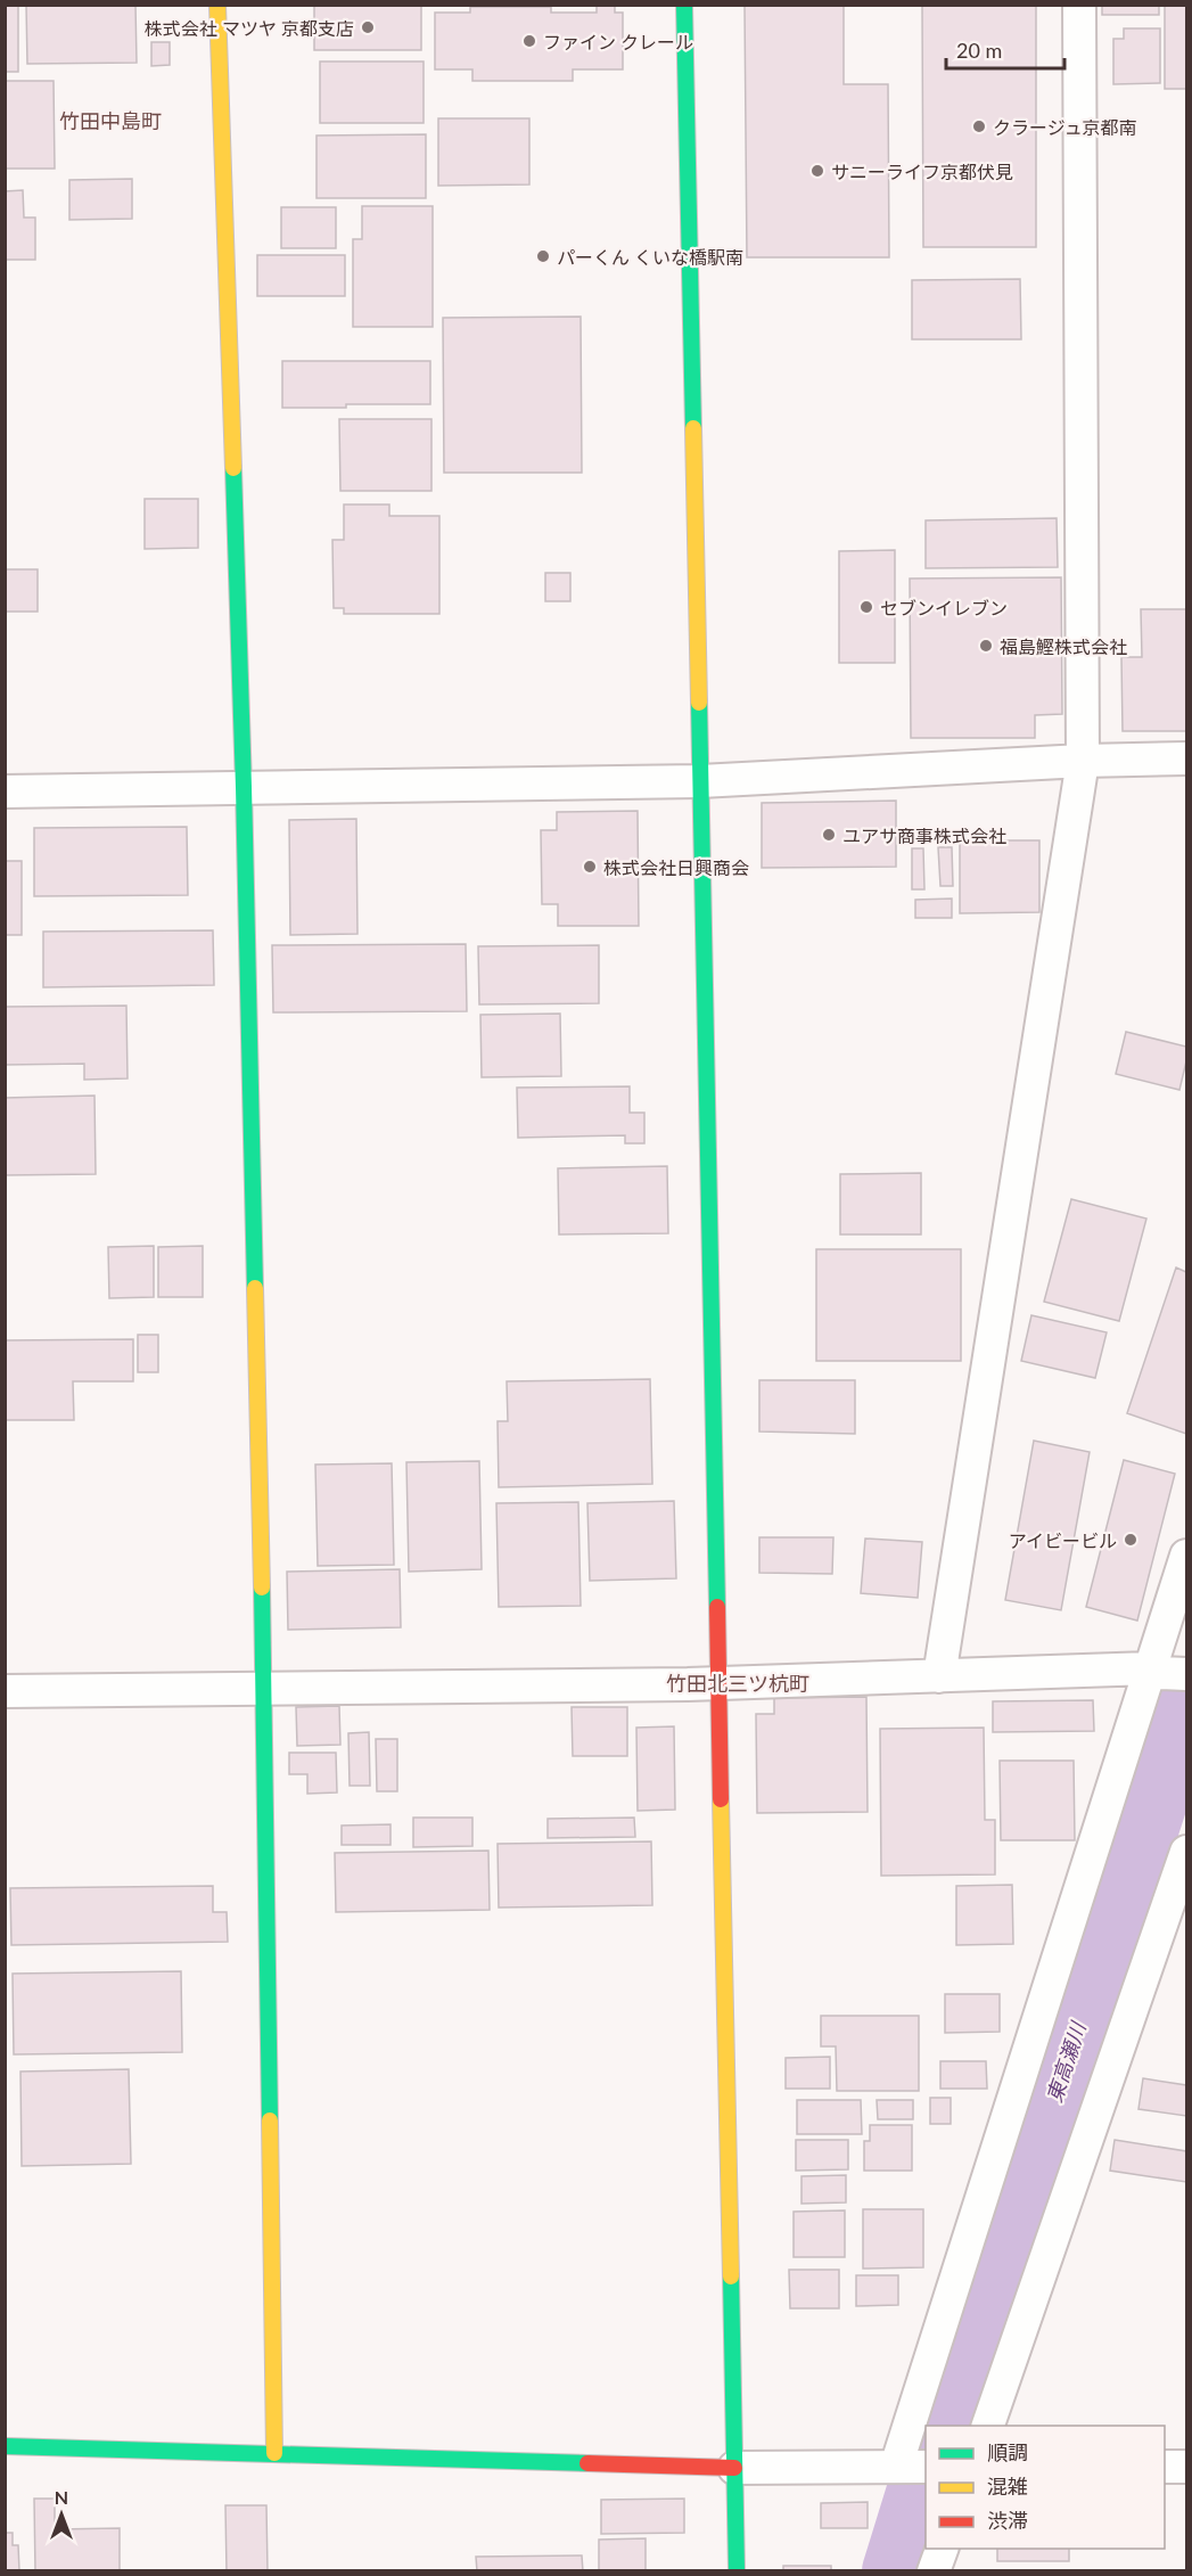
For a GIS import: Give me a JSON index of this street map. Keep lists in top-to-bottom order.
{
  "districts": ["竹田中島町", "竹田北三ツ杭町"],
  "water": ["東高瀬川"],
  "places": [
    "株式会社 マツヤ 京都支店",
    "ファイン クレール",
    "クラージュ京都南",
    "サニーライフ京都伏見",
    "パーくん くいな橋駅南",
    "セブンイレブン",
    "福島鰹株式会社",
    "ユアサ商事株式会社",
    "株式会社日興商会",
    "アイビービル"
  ],
  "legend": ["順調", "混雑", "渋滞"],
  "scale_bar": "20 m",
  "north": "top"
}
